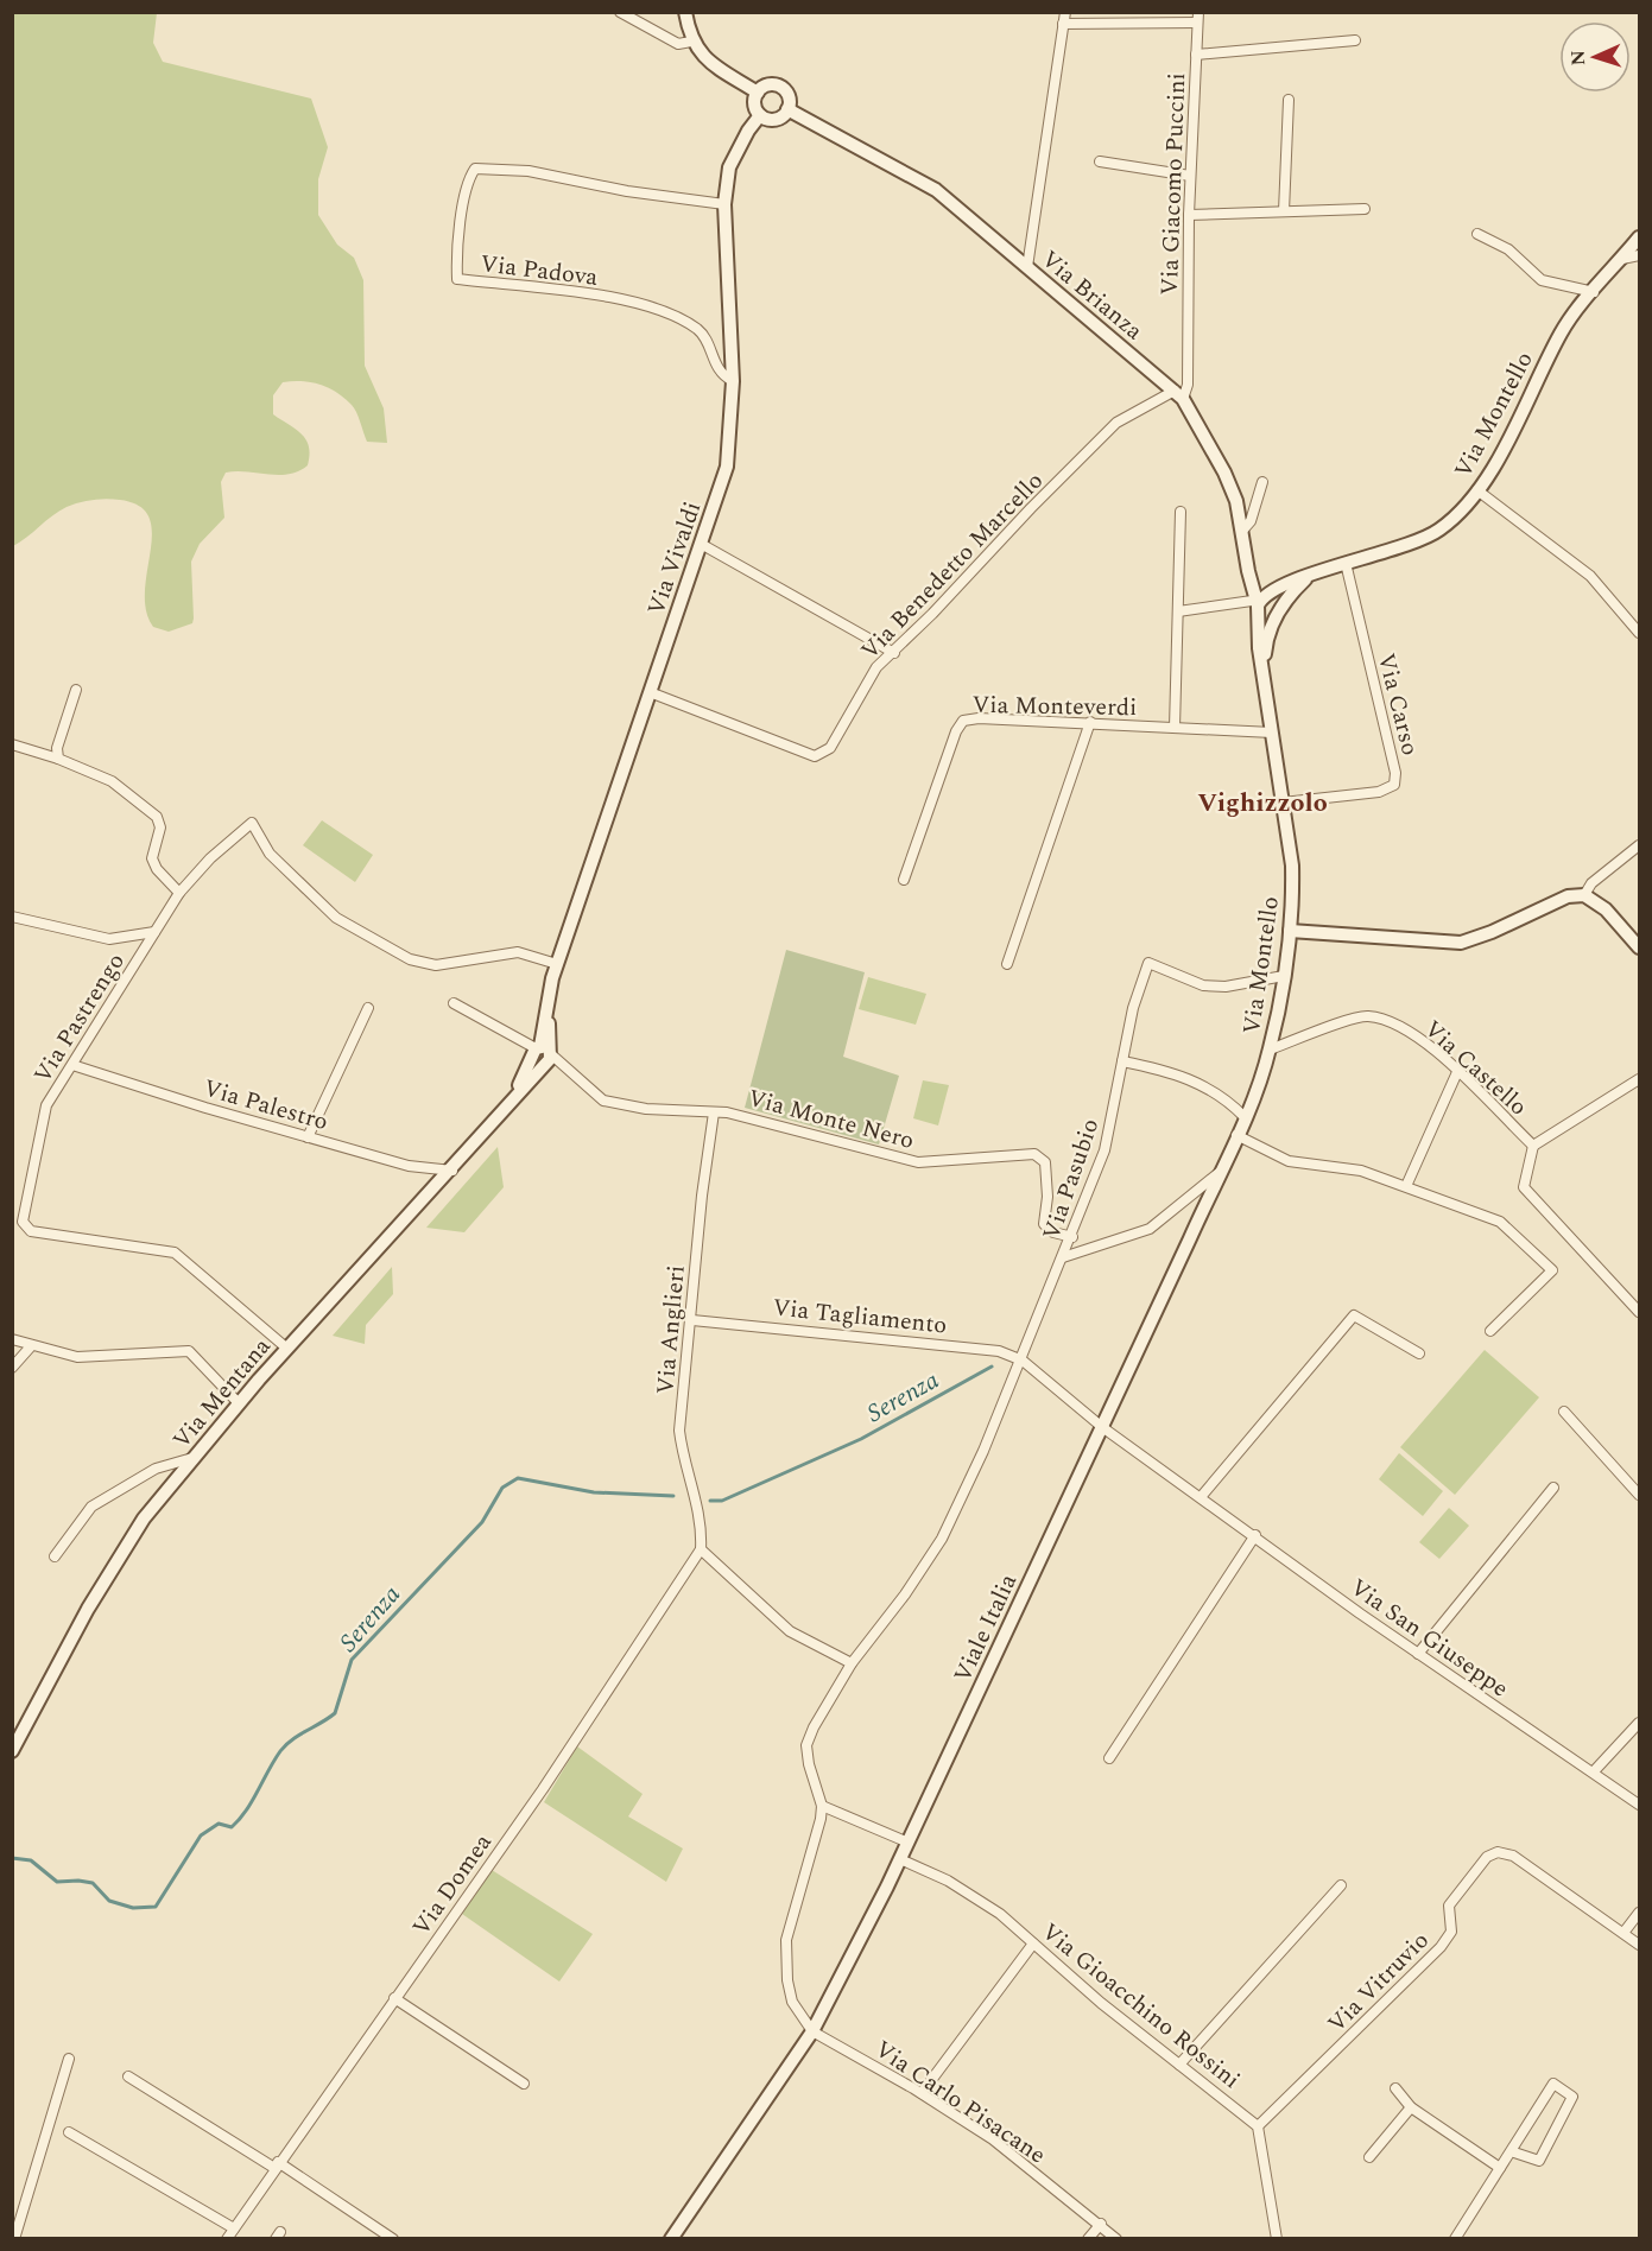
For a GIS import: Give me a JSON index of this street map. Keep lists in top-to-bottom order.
{
  "streets": {
    "street": [
      "Via Giacomo Puccini",
      "Via Padova",
      "Via Brianza",
      "Via Montello",
      "Via Vivaldi",
      "Via Benedetto Marcello",
      "Via Carso",
      "Via Monteverdi",
      "Via Pastrengo",
      "Via Castello",
      "Via Palestro",
      "Via Monte Nero",
      "Via Pasubio",
      "Via Tagliamento",
      "Via Anglieri",
      "Via Mentana",
      "Viale Italia",
      "Via San Giuseppe",
      "Via Domea",
      "Via Vitruvio",
      "Via Gioacchino Rossini",
      "Via Carlo Pisacane"
    ]
  },
  "crossings": [
    ["Via Giacomo Puccini", "Via Brianza"],
    ["Via Giacomo Puccini", "Via Benedetto Marcello"],
    ["Via Padova", "Via Vivaldi"],
    ["Via Brianza", "Via Montello"],
    ["Via Brianza", "Via Vivaldi"],
    ["Via Brianza", "Via Benedetto Marcello"],
    ["Via Montello", "Via Carso"],
    ["Via Montello", "Via Monteverdi"],
    ["Via Montello", "Via Castello"],
    ["Via Montello", "Via Pasubio"],
    ["Via Montello", "Viale Italia"],
    ["Via Vivaldi", "Via Benedetto Marcello"],
    ["Via Vivaldi", "Via Monte Nero"],
    ["Via Vivaldi", "Via Mentana"],
    ["Via Pastrengo", "Via Palestro"],
    ["Via Pastrengo", "Via Mentana"],
    ["Via Palestro", "Via Mentana"],
    ["Via Monte Nero", "Via Pasubio"],
    ["Via Monte Nero", "Via Anglieri"],
    ["Via Monte Nero", "Via Mentana"],
    ["Via Pasubio", "Via Tagliamento"],
    ["Via Pasubio", "Via San Giuseppe"],
    ["Via Tagliamento", "Via Anglieri"],
    ["Via Tagliamento", "Via San Giuseppe"],
    ["Via Anglieri", "Via Domea"],
    ["Viale Italia", "Via San Giuseppe"],
    ["Viale Italia", "Via Gioacchino Rossini"],
    ["Viale Italia", "Via Carlo Pisacane"],
    ["Via Vitruvio", "Via Gioacchino Rossini"]
  ],
  "districts": ["Vighizzolo"],
  "water": ["Serenza"],
  "north": "left"
}
